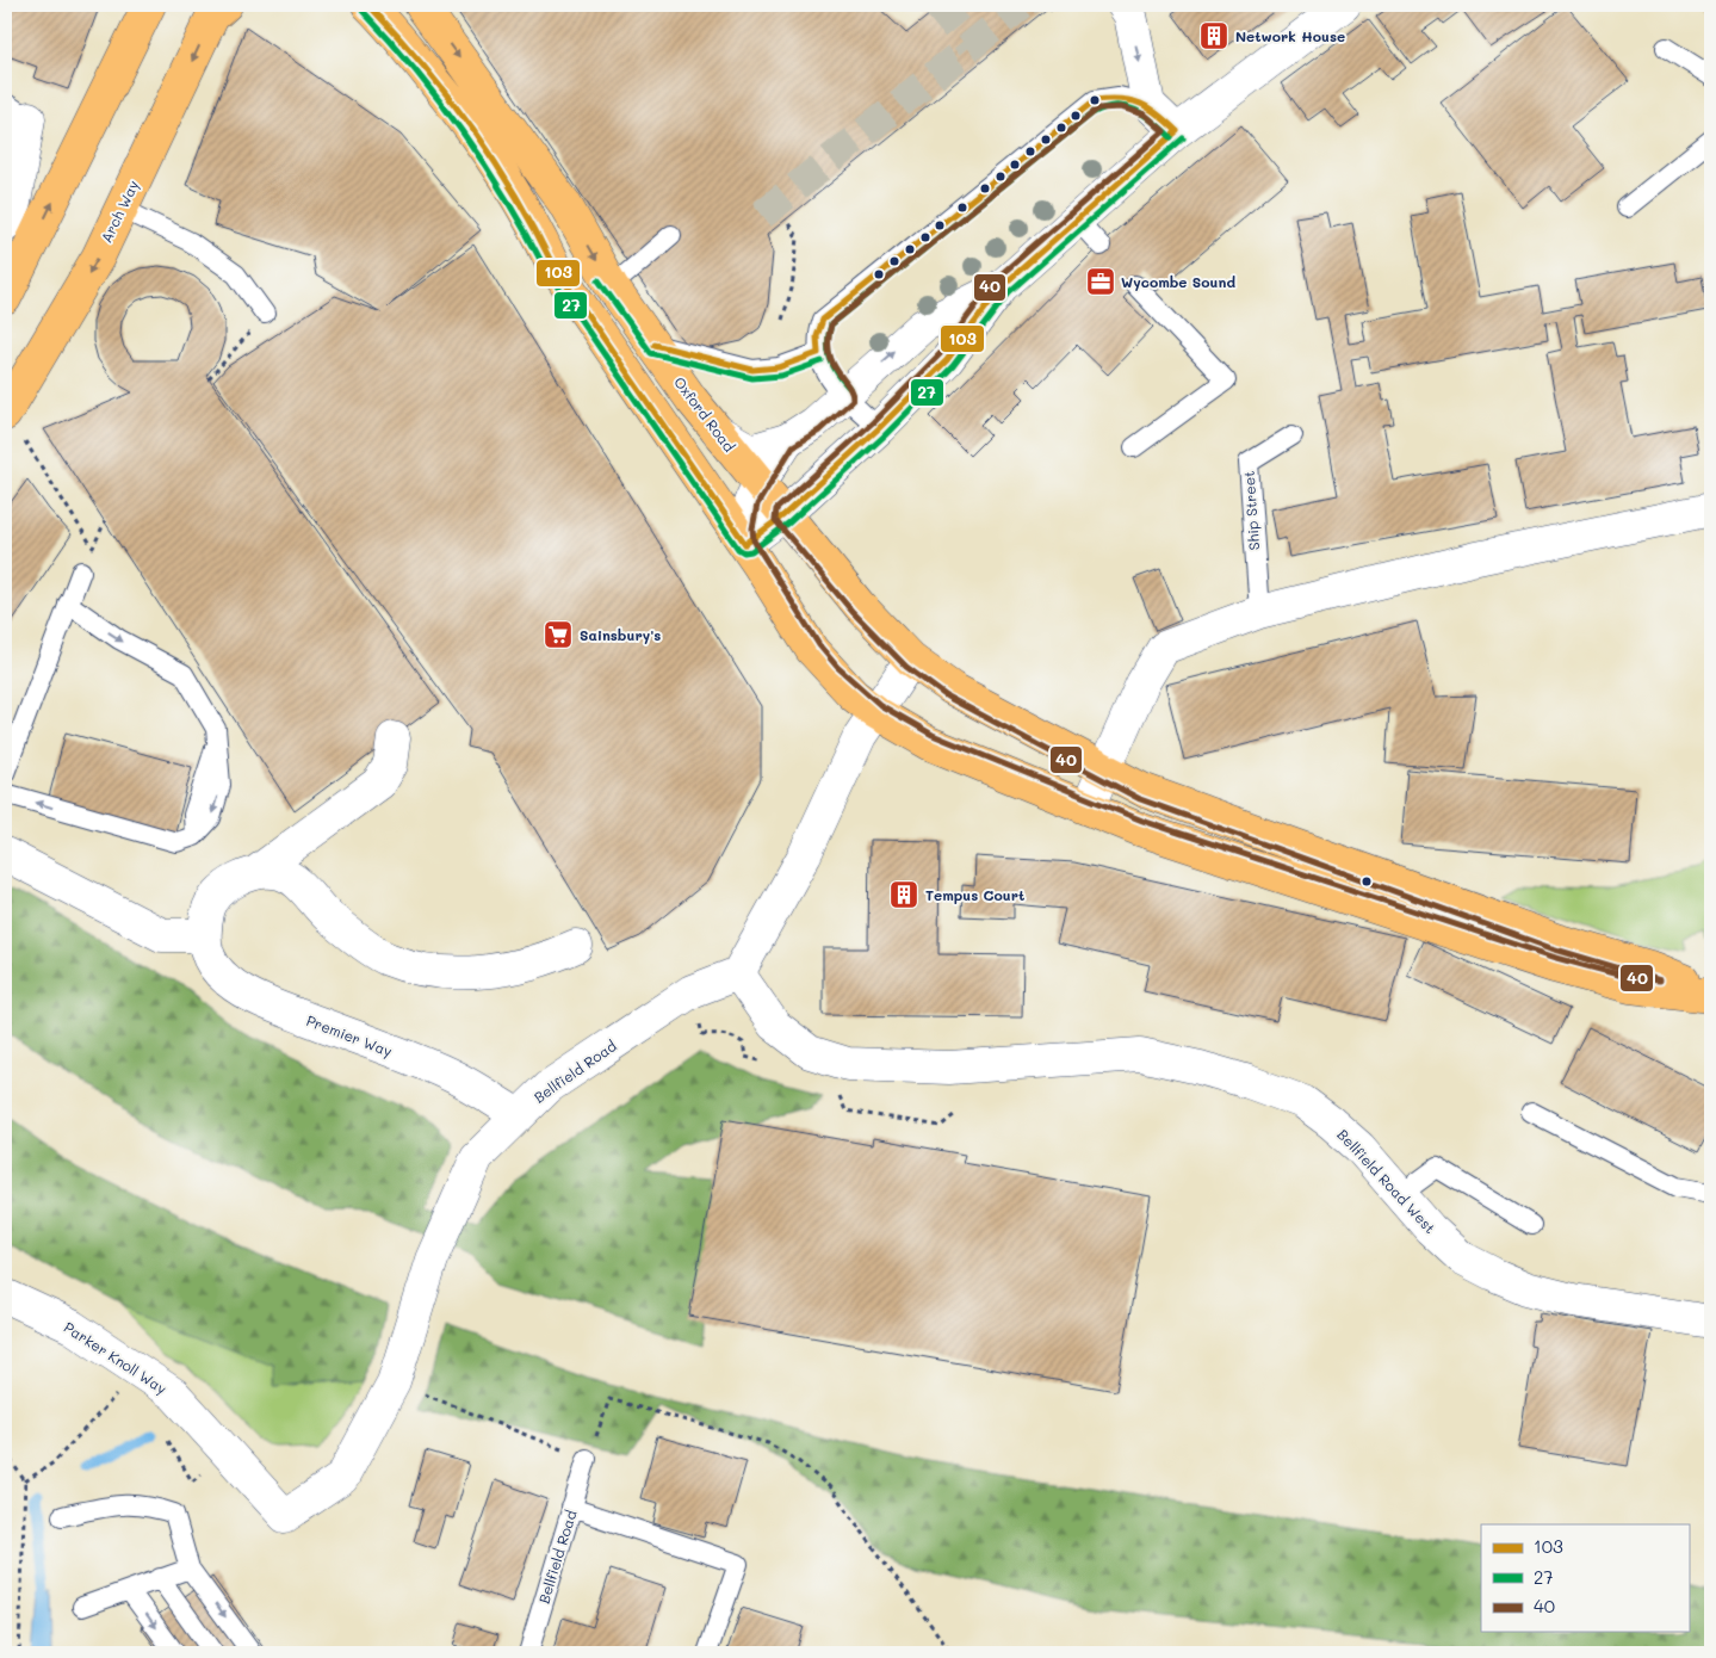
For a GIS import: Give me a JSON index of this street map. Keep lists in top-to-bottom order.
{
  "streets": {
    "main road": ["Arch Way", "Oxford Road"],
    "street": [
      "Premier Way",
      "Bellfield Road",
      "Bellfield Road West",
      "Parker Knoll Way"
    ],
    "lane": ["Ship Street"]
  },
  "crossings": [
    ["Premier Way", "Bellfield Road"],
    ["Bellfield Road", "Bellfield Road West"],
    ["Bellfield Road", "Parker Knoll Way"]
  ],
  "places": {
    "building": ["Network House", "Tempus Court"],
    "office": ["Wycombe Sound"],
    "supermarket": ["Sainsbury's"]
  },
  "lines": ["transit line 103", "transit line 27", "transit line 40"],
  "legend": ["103", "27", "40"]
}
